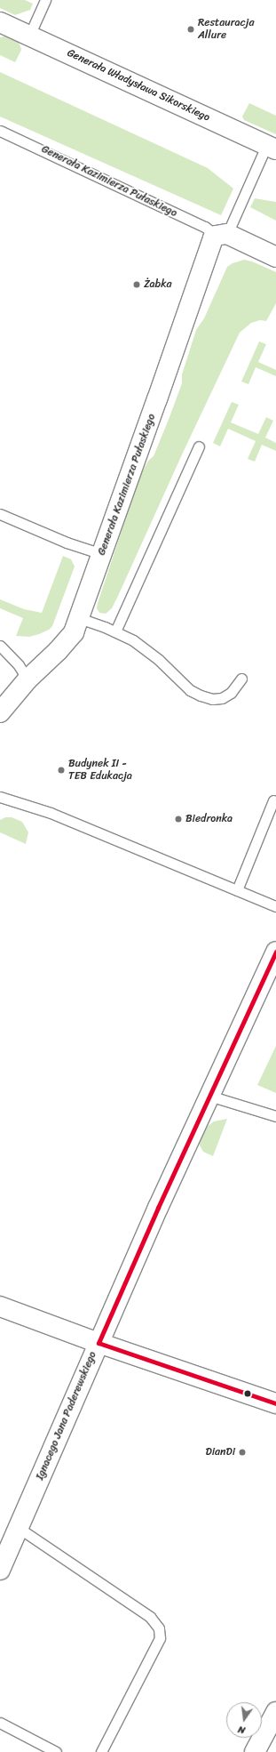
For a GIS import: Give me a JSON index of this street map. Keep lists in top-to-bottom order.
{
  "streets": {
    "street": ["Generała Władysława Sikorskiego", "Generała Kazimierza Pułaskiego", "Ignacego Jana Paderewskiego"]
  },
  "crossings": [
    ["Generała Władysława Sikorskiego", "Generała Kazimierza Pułaskiego"]
  ],
  "places": [
    "Restauracja Allure",
    "Żabka",
    "Budynek II - TEB Edukacja",
    "Biedronka",
    "DianDi"
  ],
  "north": "bottom"
}
